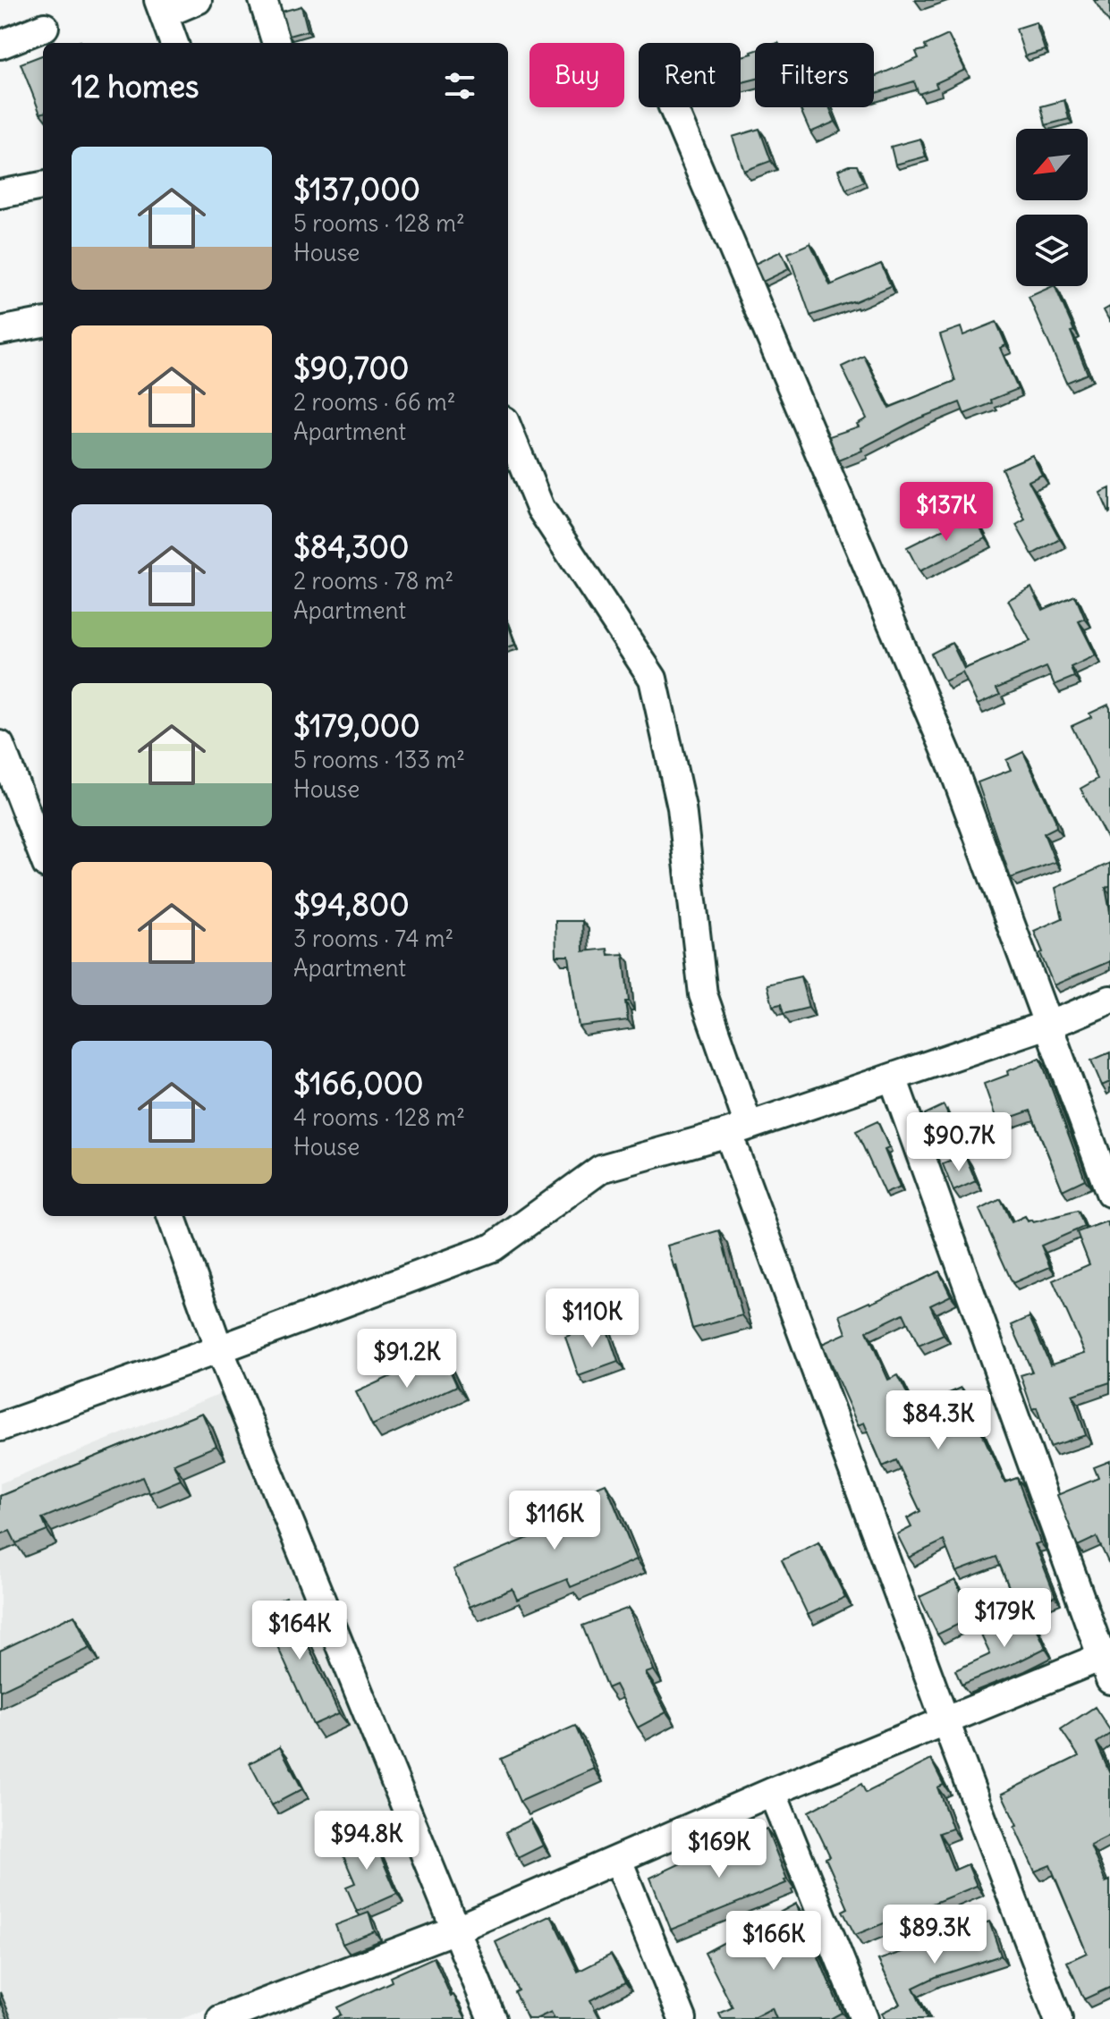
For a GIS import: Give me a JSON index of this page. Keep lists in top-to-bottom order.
{
  "north": "bottom left",
  "page": {
    "chip": ["Buy", "Rent", "Filters"],
    "heading": "12 homes",
    "list": [
      {
        "name": "$137,000",
        "note": "5 rooms · 128 m² · House"
      },
      {
        "name": "$90,700",
        "note": "2 rooms · 66 m² · Apartment"
      },
      {
        "name": "$84,300",
        "note": "2 rooms · 78 m² · Apartment"
      },
      {
        "name": "$179,000",
        "note": "5 rooms · 133 m² · House"
      },
      {
        "name": "$94,800",
        "note": "3 rooms · 74 m² · Apartment"
      },
      {
        "name": "$166,000",
        "note": "4 rooms · 128 m² · House"
      }
    ],
    "price": [
      "$137K",
      "$90.7K",
      "$110K",
      "$91.2K",
      "$84.3K",
      "$116K",
      "$179K",
      "$164K",
      "$94.8K",
      "$169K",
      "$89.3K",
      "$166K"
    ]
  }
}
